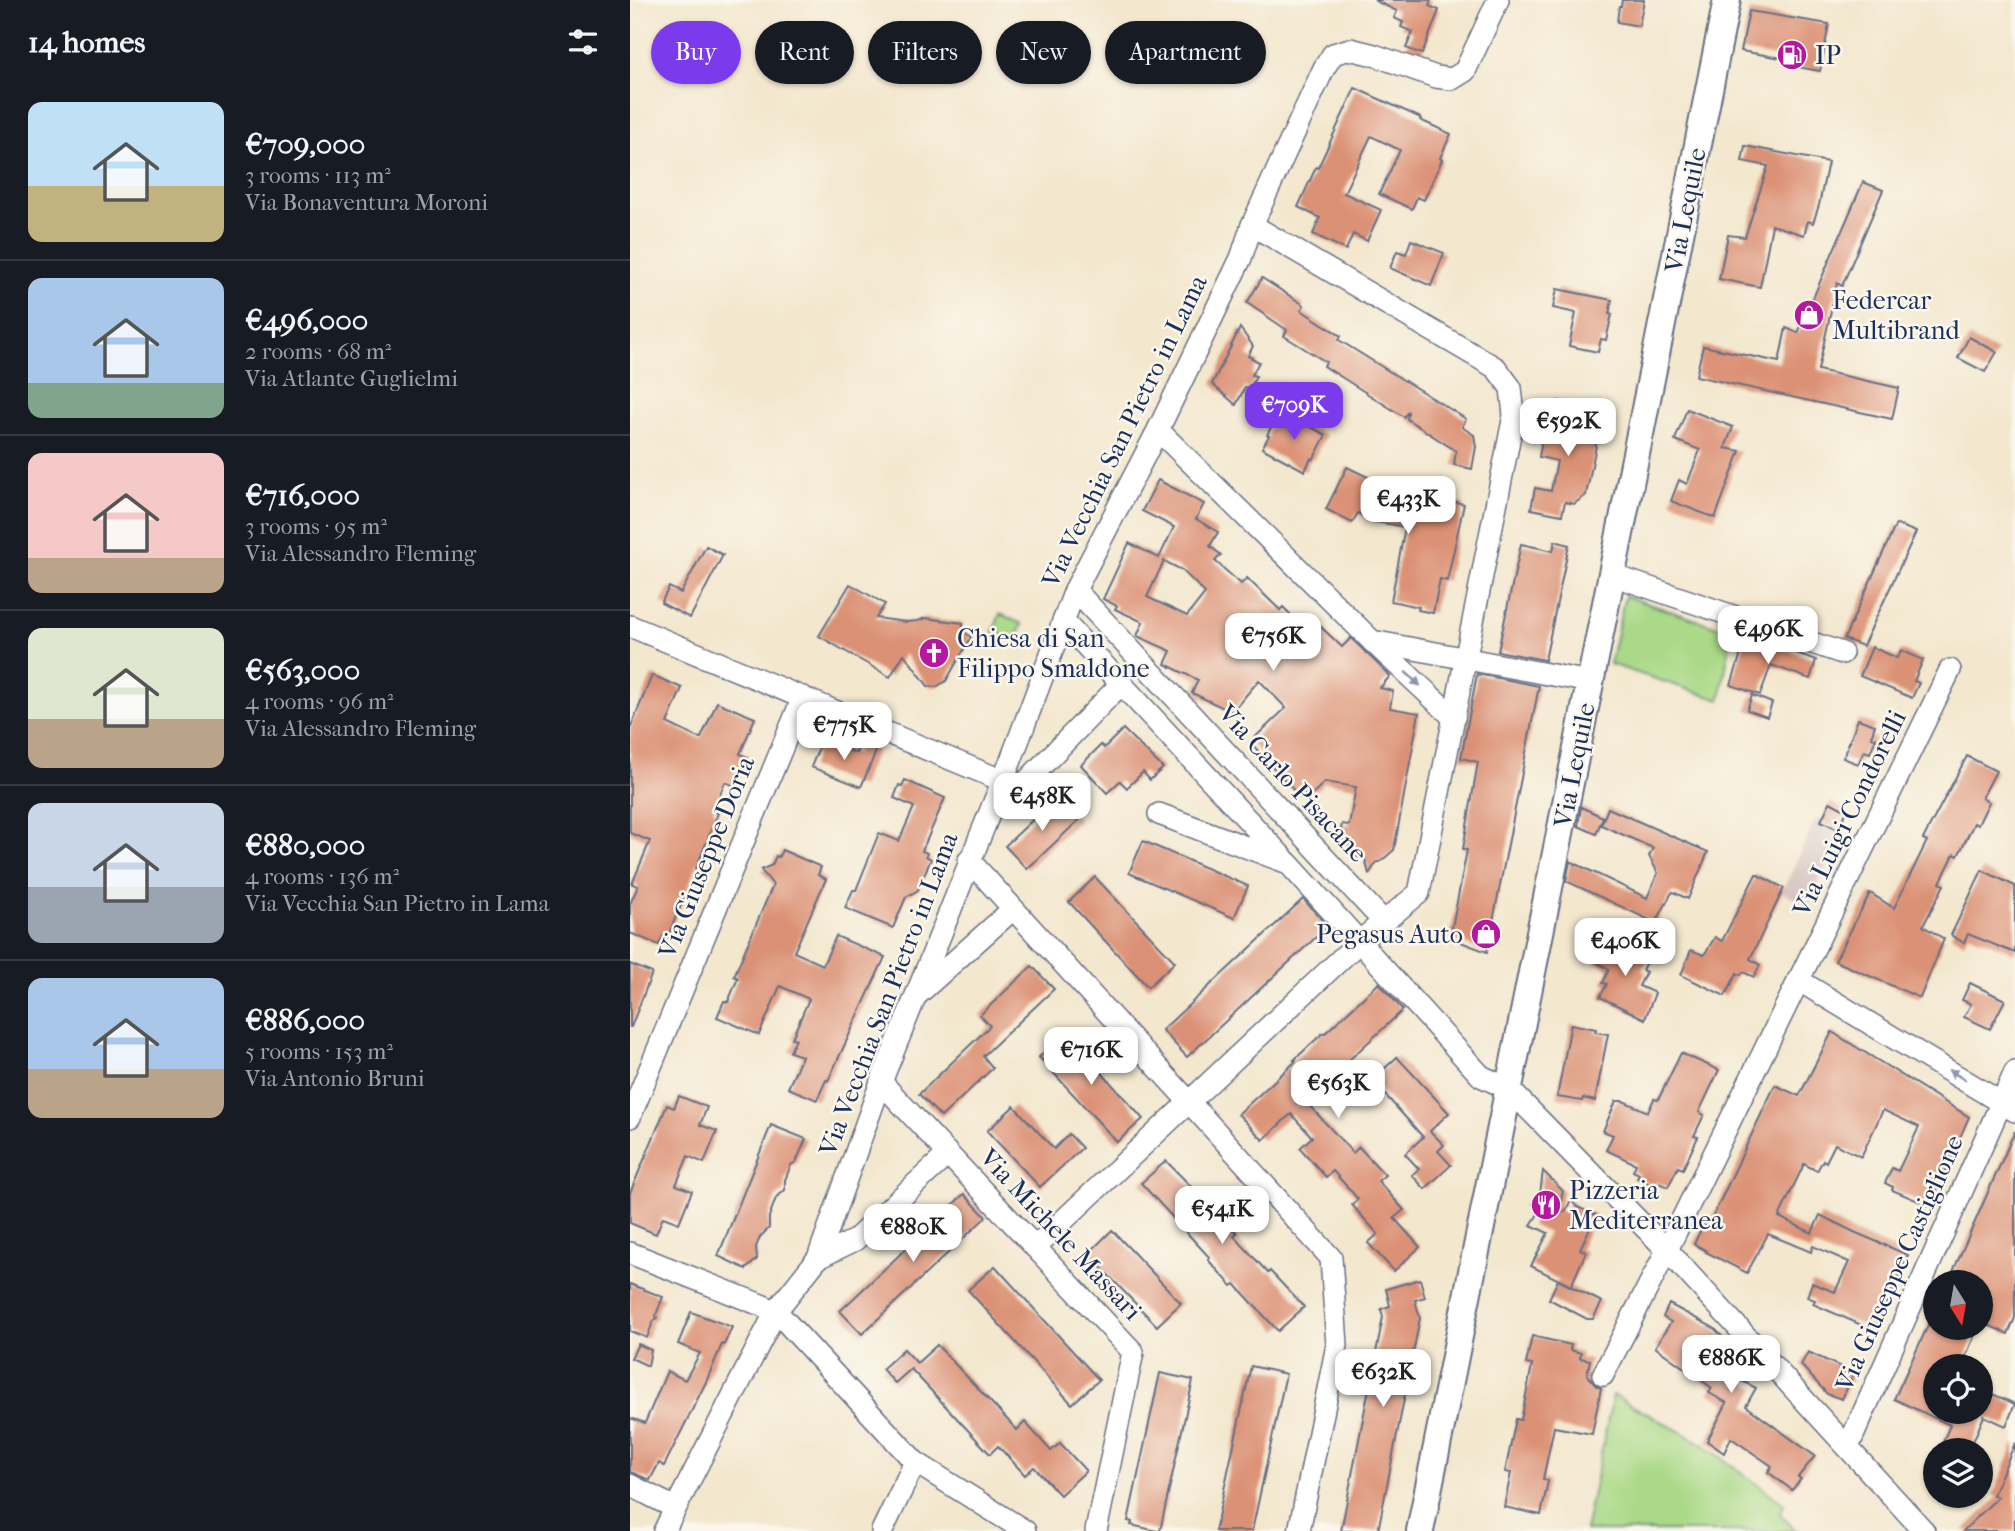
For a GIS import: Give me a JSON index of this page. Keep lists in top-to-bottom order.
{
  "streets": {
    "main road": ["Via Lequile"],
    "street": [
      "Via Vecchia San Pietro in Lama",
      "Via Carlo Pisacane",
      "Via Luigi Condorelli",
      "Via Giuseppe Doria",
      "Via Michele Massari",
      "Via Giuseppe Castiglione"
    ]
  },
  "crossings": [
    ["Via Vecchia San Pietro in Lama", "Via Carlo Pisacane"],
    ["Via Vecchia San Pietro in Lama", "Via Michele Massari"]
  ],
  "places": {
    "fuel station": ["IP"],
    "shop": ["Federcar Multibrand", "Pegasus Auto"],
    "church": ["Chiesa di San Filippo Smaldone"],
    "restaurant": ["Pizzeria Mediterranea"]
  },
  "north": "bottom",
  "page": {
    "heading": "14 homes",
    "chip": [
      "Buy",
      "Rent",
      "Filters",
      "New",
      "Apartment"
    ],
    "list": [
      {
        "name": "€709,000",
        "note": "3 rooms · 113 m² · Via Bonaventura Moroni"
      },
      {
        "name": "€496,000",
        "note": "2 rooms · 68 m² · Via Atlante Guglielmi"
      },
      {
        "name": "€716,000",
        "note": "3 rooms · 95 m² · Via Alessandro Fleming"
      },
      {
        "name": "€563,000",
        "note": "4 rooms · 96 m² · Via Alessandro Fleming"
      },
      {
        "name": "€880,000",
        "note": "4 rooms · 136 m² · Via Vecchia San Pietro in Lama"
      },
      {
        "name": "€886,000",
        "note": "5 rooms · 153 m² · Via Antonio Bruni"
      }
    ],
    "price": [
      "€709K",
      "€592K",
      "€433K",
      "€496K",
      "€756K",
      "€775K",
      "€458K",
      "€406K",
      "€716K",
      "€563K",
      "€541K",
      "€880K",
      "€886K",
      "€632K"
    ]
  }
}
